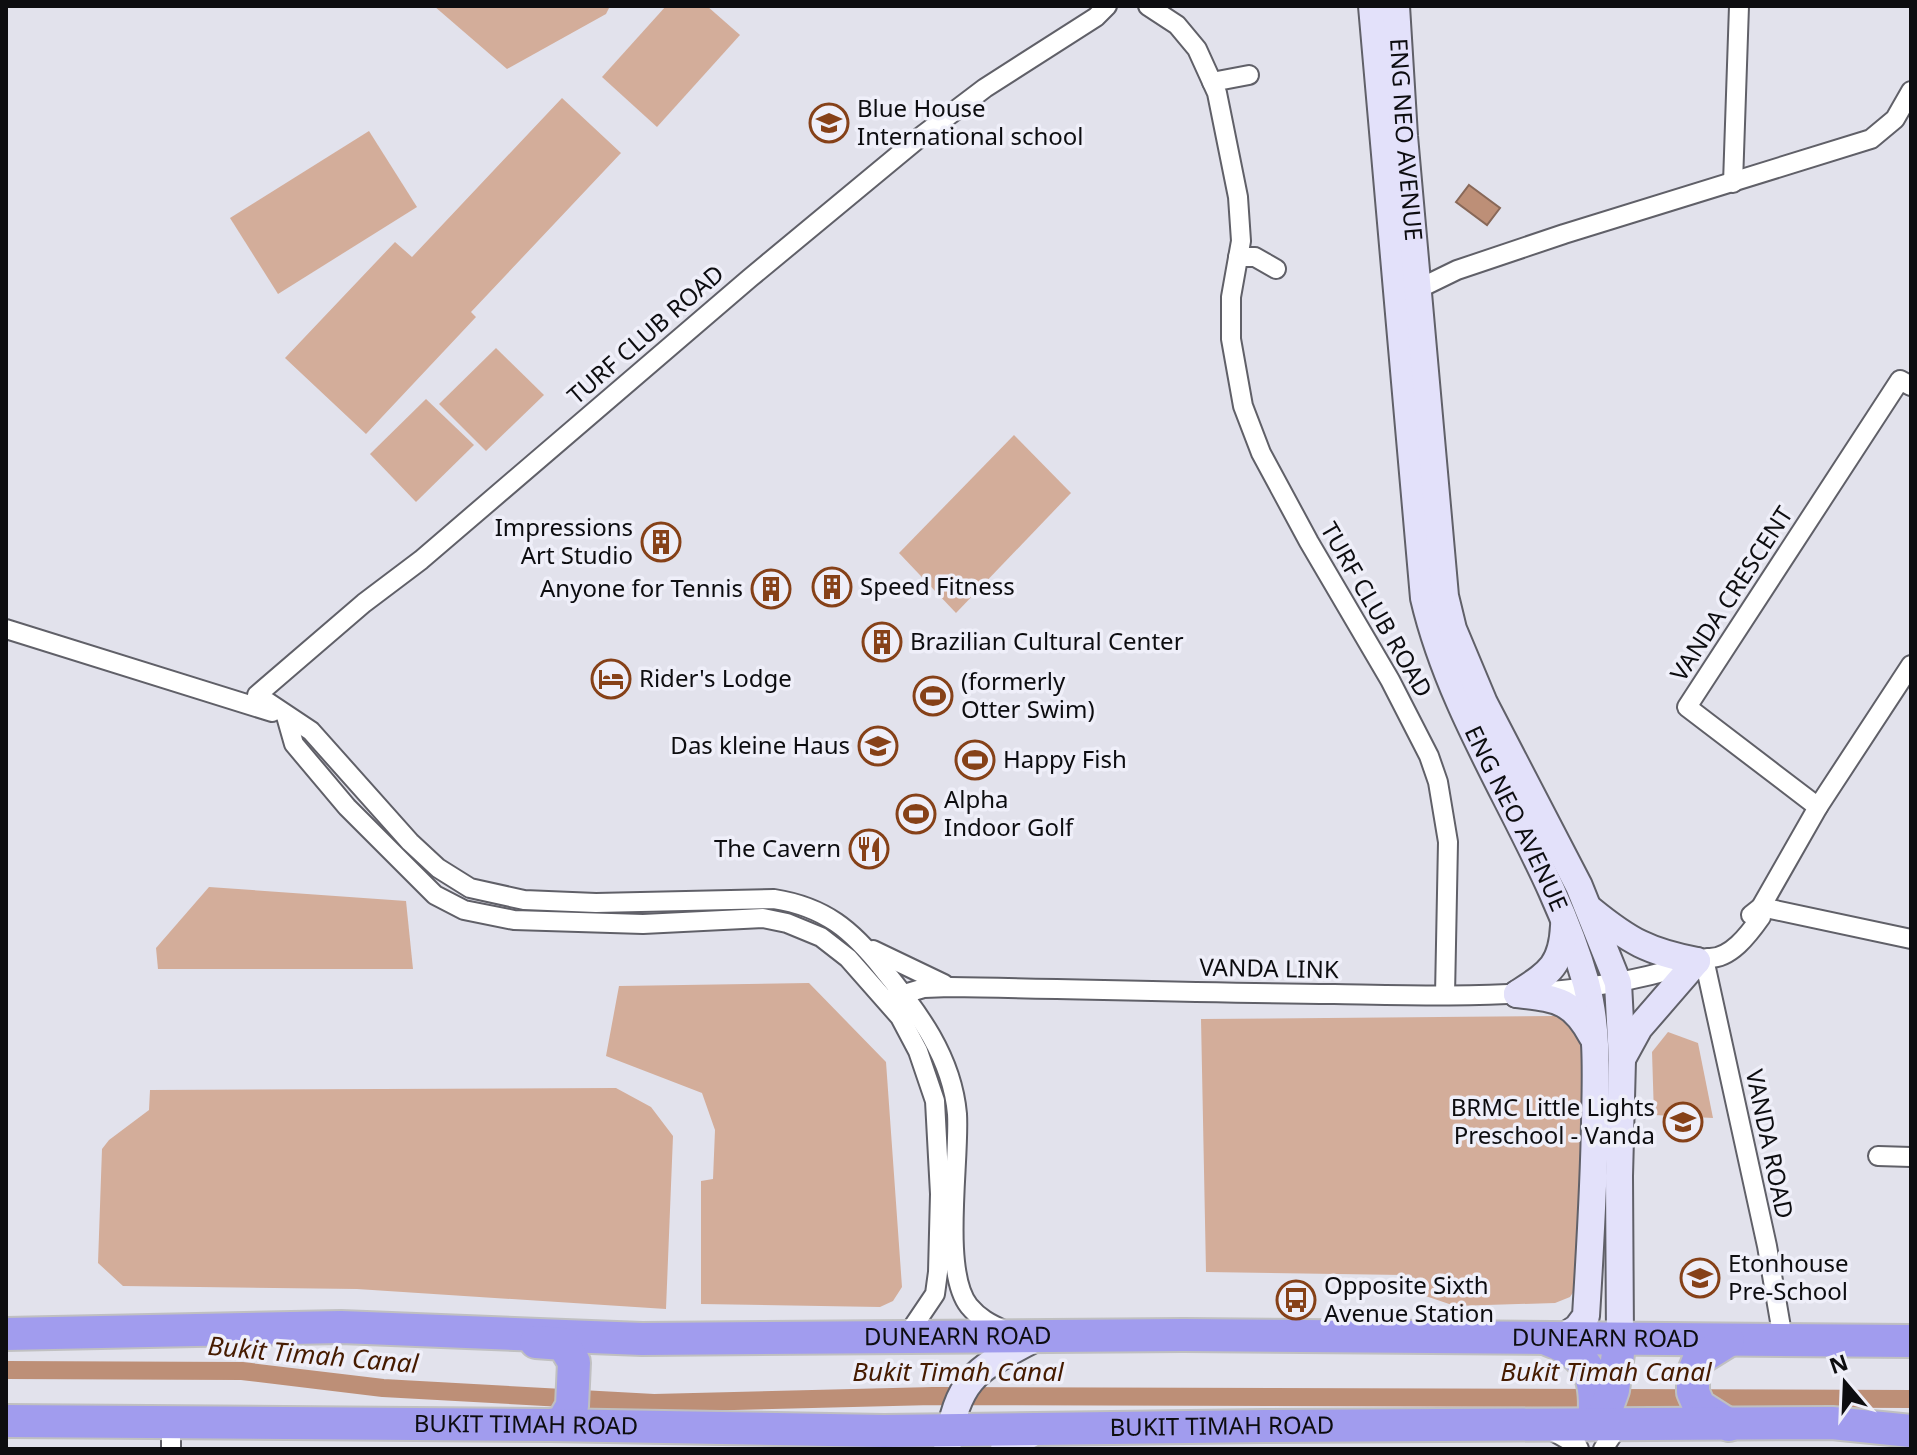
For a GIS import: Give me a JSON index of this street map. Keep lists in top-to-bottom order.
{
  "streets": {
    "highway": ["DUNEARN ROAD", "BUKIT TIMAH ROAD"],
    "main road": ["ENG NEO AVENUE"],
    "street": [
      "TURF CLUB ROAD",
      "VANDA CRESCENT",
      "VANDA LINK",
      "VANDA ROAD"
    ]
  },
  "crossings": [
    ["ENG NEO AVENUE", "VANDA LINK"],
    ["ENG NEO AVENUE", "DUNEARN ROAD"],
    ["TURF CLUB ROAD", "VANDA LINK"],
    ["TURF CLUB ROAD", "DUNEARN ROAD"],
    ["VANDA ROAD", "DUNEARN ROAD"]
  ],
  "water": ["Bukit Timah Canal"],
  "places": {
    "school or university": [
      "Blue House International school",
      "Das kleine Haus",
      "BRMC Little Lights Preschool - Vanda",
      "Etonhouse Pre-School"
    ],
    "building": [
      "Impressions Art Studio",
      "Speed Fitness",
      "Anyone for Tennis",
      "Brazilian Cultural Center"
    ],
    "hotel": ["Rider's Lodge"],
    "sports": ["(formerly Otter Swim)", "Happy Fish", "Alpha Indoor Golf"],
    "restaurant": ["The Cavern"],
    "bus stop": ["Opposite Sixth Avenue Station"]
  },
  "north": "top"
}
